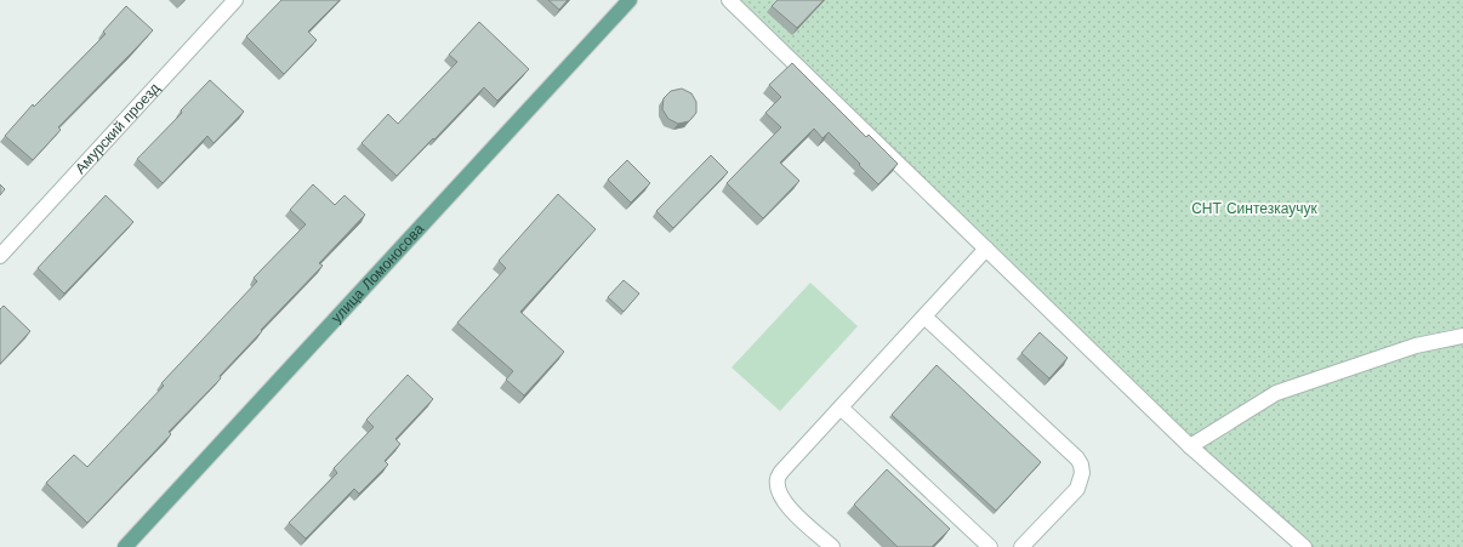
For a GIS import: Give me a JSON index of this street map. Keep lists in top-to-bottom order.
{
  "streets": {
    "main road": ["улица Ломоносова"],
    "street": ["Амурский проезд"]
  },
  "parks": ["СНТ Синтезкаучук"]
}
